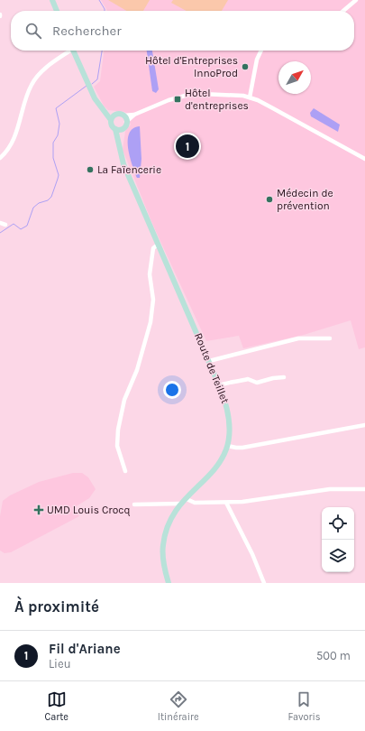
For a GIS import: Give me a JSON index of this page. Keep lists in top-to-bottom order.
{
  "streets": {
    "main road": ["Route de Teillet"]
  },
  "places": {
    "other": ["Hôtel d'Entreprises InnoProd", "La Faïencerie", "Médecin de prévention"],
    "transit": ["Hôtel d'entreprises"],
    "health": ["UMD Louis Crocq"]
  },
  "north": "top right",
  "page": {
    "search": "Rechercher",
    "pins": "1",
    "heading": "À proximité",
    "list": [
      {
        "mark": "1",
        "name": "Fil d'Ariane",
        "note": "Lieu",
        "value": "500 m"
      }
    ],
    "nav": ["Carte", "Itinéraire", "Favoris"]
  }
}
